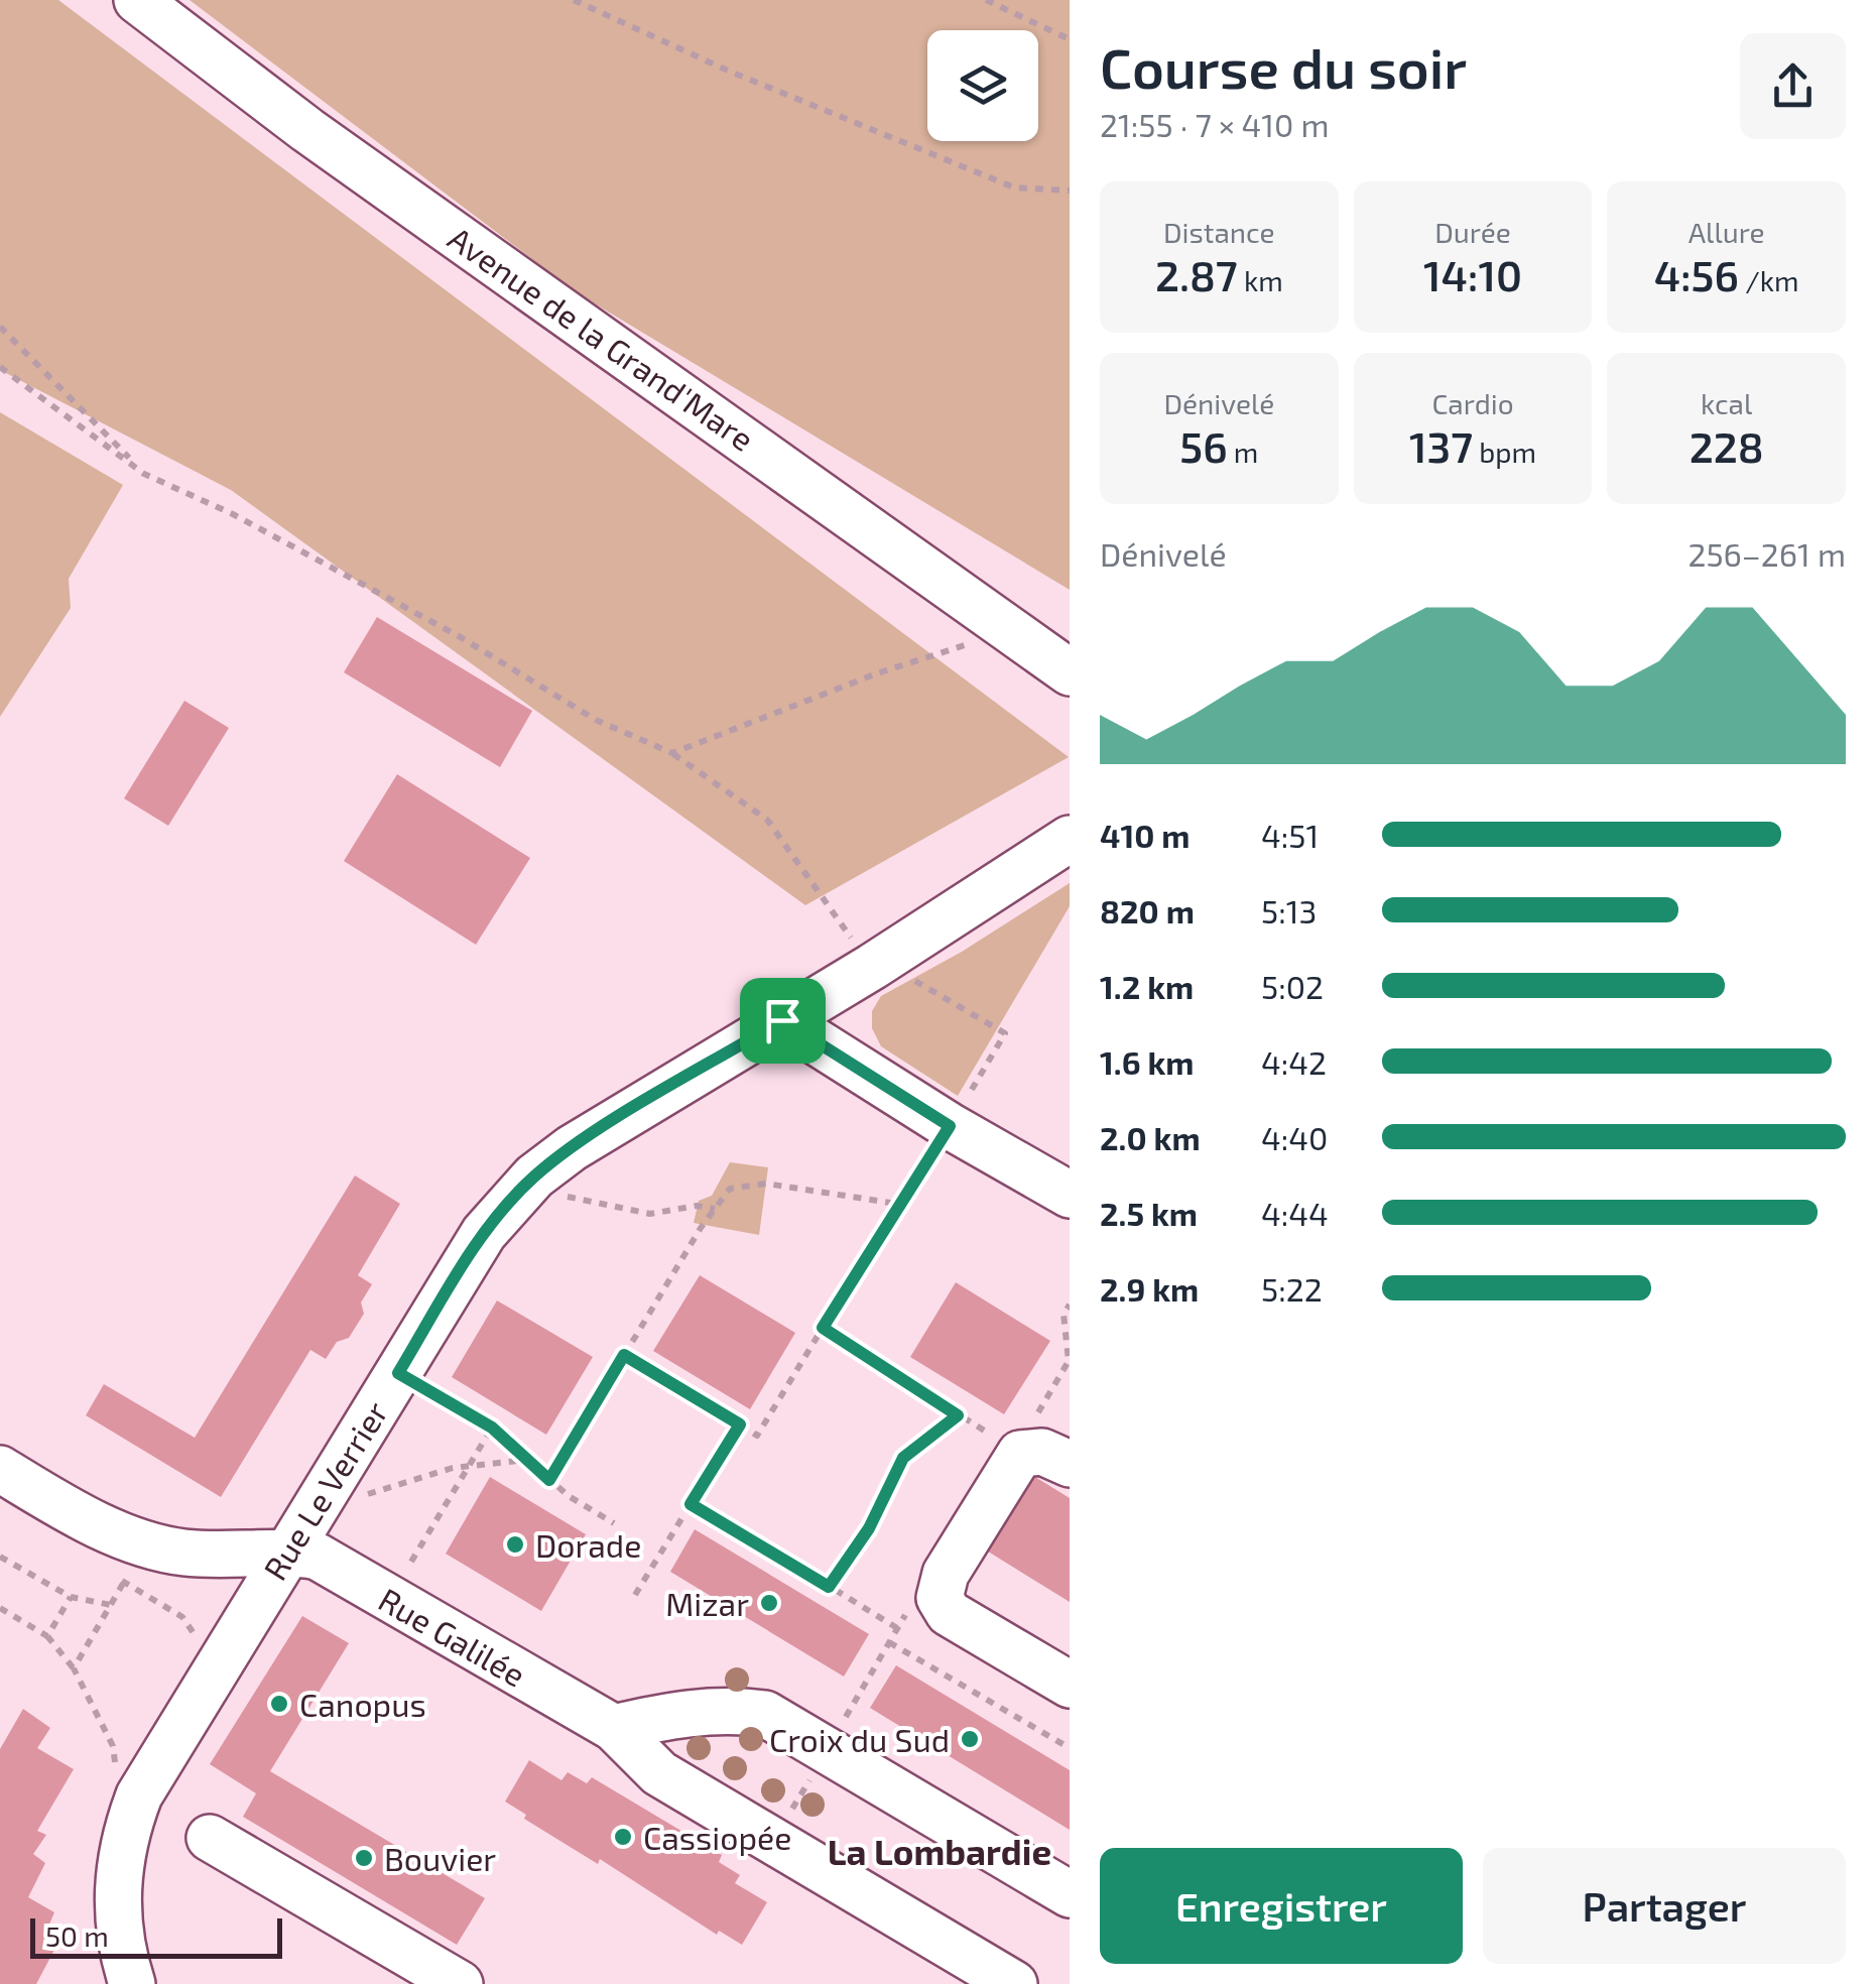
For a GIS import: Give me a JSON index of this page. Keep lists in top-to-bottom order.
{
  "streets": {
    "street": ["Avenue de la Grand'Mare", "Rue Le Verrier", "Rue Galilée"]
  },
  "crossings": [
    ["Rue Le Verrier", "Rue Galilée"]
  ],
  "districts": ["La Lombardie"],
  "places": [
    "Dorade",
    "Mizar",
    "Canopus",
    "Croix du Sud",
    "Cassiopée",
    "Bouvier"
  ],
  "scale_bar": "50 m",
  "page": {
    "heading": ["Course du soir", "21:55 · 7 × 410 m"],
    "stats": [
      ["Distance", "2.87 km"],
      ["Durée", "14:10"],
      ["Allure", "4:56 /km"],
      ["Dénivelé", "56 m"],
      ["Cardio", "137 bpm"],
      ["kcal", "228"]
    ],
    "chart": ["Dénivelé", "256–261 m"],
    "list": [
      {
        "name": "410 m",
        "note": "4:51"
      },
      {
        "name": "820 m",
        "note": "5:13"
      },
      {
        "name": "1.2 km",
        "note": "5:02"
      },
      {
        "name": "1.6 km",
        "note": "4:42"
      },
      {
        "name": "2.0 km",
        "note": "4:40"
      },
      {
        "name": "2.5 km",
        "note": "4:44"
      },
      {
        "name": "2.9 km",
        "note": "5:22"
      }
    ],
    "buttons": ["Enregistrer", "Partager"],
    "scale": "50 m"
  }
}
